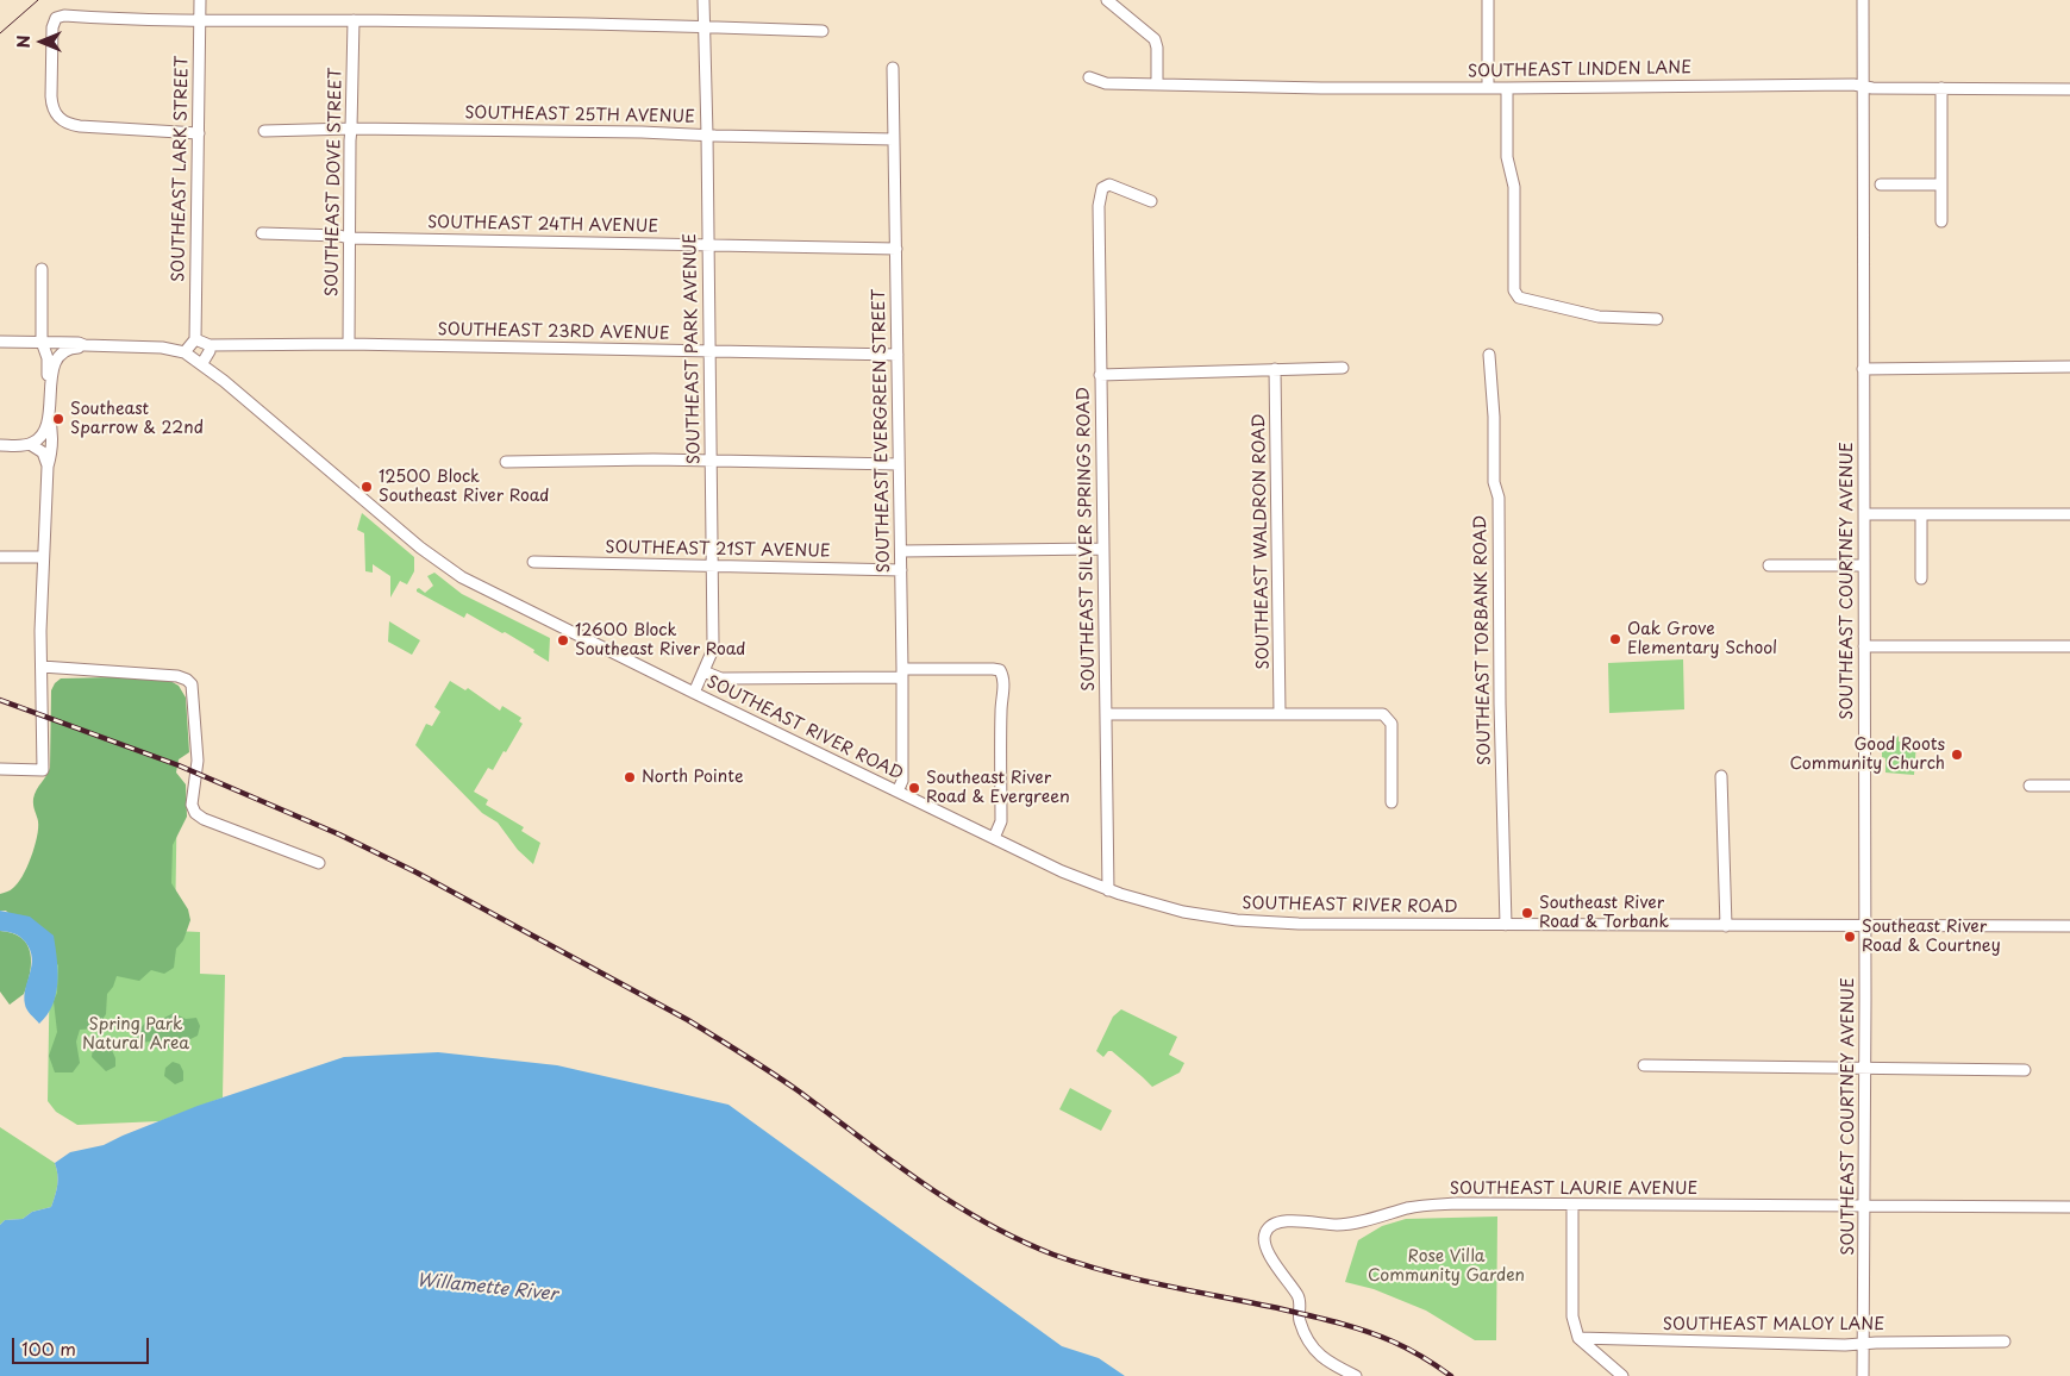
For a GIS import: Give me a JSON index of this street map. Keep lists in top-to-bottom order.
{
  "streets": {
    "street": [
      "SOUTHEAST LINDEN LANE",
      "SOUTHEAST 25TH AVENUE",
      "SOUTHEAST LARK STREET",
      "SOUTHEAST DOVE STREET",
      "SOUTHEAST 24TH AVENUE",
      "SOUTHEAST 23RD AVENUE",
      "SOUTHEAST PARK AVENUE",
      "SOUTHEAST EVERGREEN STREET",
      "SOUTHEAST SILVER SPRINGS ROAD",
      "SOUTHEAST WALDRON ROAD",
      "SOUTHEAST 21ST AVENUE",
      "SOUTHEAST COURTNEY AVENUE",
      "SOUTHEAST TORBANK ROAD",
      "SOUTHEAST RIVER ROAD",
      "SOUTHEAST LAURIE AVENUE",
      "SOUTHEAST MALOY LANE"
    ]
  },
  "crossings": [
    ["SOUTHEAST LINDEN LANE", "SOUTHEAST COURTNEY AVENUE"],
    ["SOUTHEAST 25TH AVENUE", "SOUTHEAST DOVE STREET"],
    ["SOUTHEAST 25TH AVENUE", "SOUTHEAST PARK AVENUE"],
    ["SOUTHEAST 25TH AVENUE", "SOUTHEAST EVERGREEN STREET"],
    ["SOUTHEAST DOVE STREET", "SOUTHEAST 24TH AVENUE"],
    ["SOUTHEAST DOVE STREET", "SOUTHEAST 23RD AVENUE"],
    ["SOUTHEAST 24TH AVENUE", "SOUTHEAST PARK AVENUE"],
    ["SOUTHEAST 24TH AVENUE", "SOUTHEAST EVERGREEN STREET"],
    ["SOUTHEAST 23RD AVENUE", "SOUTHEAST PARK AVENUE"],
    ["SOUTHEAST 23RD AVENUE", "SOUTHEAST EVERGREEN STREET"],
    ["SOUTHEAST PARK AVENUE", "SOUTHEAST 21ST AVENUE"],
    ["SOUTHEAST PARK AVENUE", "SOUTHEAST RIVER ROAD"],
    ["SOUTHEAST EVERGREEN STREET", "SOUTHEAST 21ST AVENUE"],
    ["SOUTHEAST EVERGREEN STREET", "SOUTHEAST RIVER ROAD"],
    ["SOUTHEAST SILVER SPRINGS ROAD", "SOUTHEAST RIVER ROAD"],
    ["SOUTHEAST COURTNEY AVENUE", "SOUTHEAST RIVER ROAD"],
    ["SOUTHEAST COURTNEY AVENUE", "SOUTHEAST LAURIE AVENUE"],
    ["SOUTHEAST COURTNEY AVENUE", "SOUTHEAST MALOY LANE"],
    ["SOUTHEAST TORBANK ROAD", "SOUTHEAST RIVER ROAD"]
  ],
  "water": ["Willamette River"],
  "parks": ["Spring Park Natural Area", "Rose Villa Community Garden"],
  "places": [
    "Southeast Sparrow & 22nd",
    "12500 Block Southeast River Road",
    "Oak Grove Elementary School",
    "12600 Block Southeast River Road",
    "Good Roots Community Church",
    "North Pointe",
    "Southeast River Road & Evergreen",
    "Southeast River Road & Torbank",
    "Southeast River Road & Courtney"
  ],
  "scale_bar": "100 m",
  "north": "left"
}
